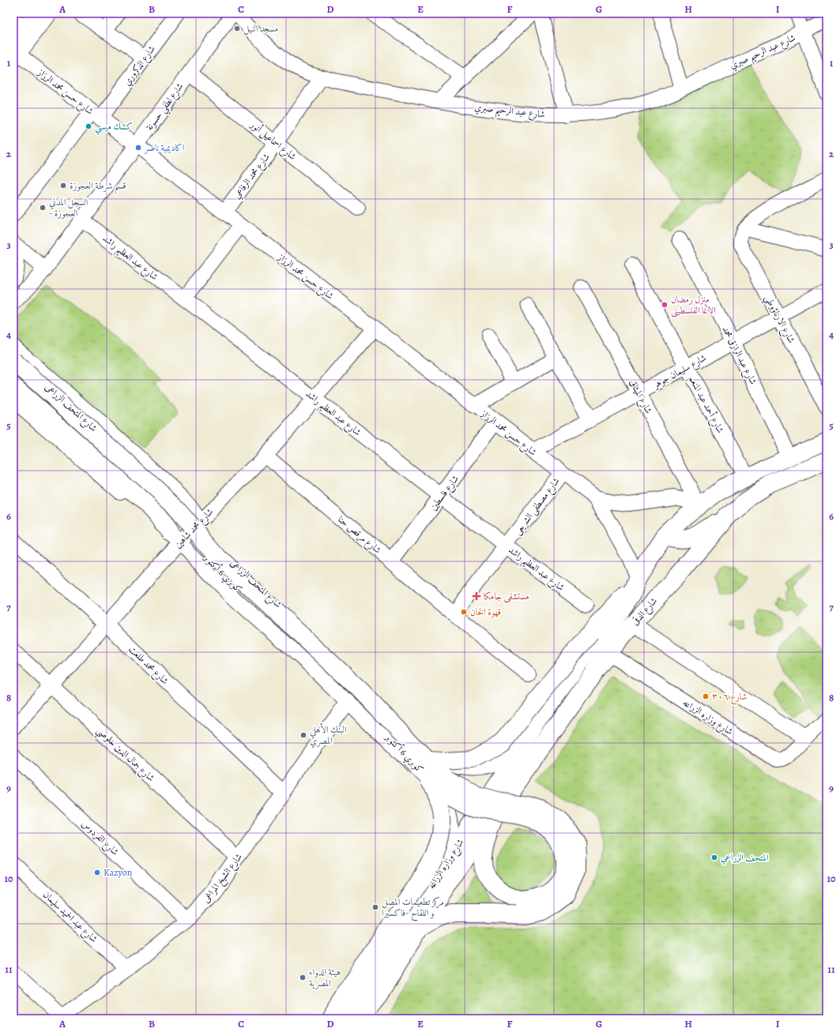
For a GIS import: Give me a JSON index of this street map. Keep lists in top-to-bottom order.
{
  "streets": {
    "main road": ["كوبري 6 أكتوبر", "شارع الدقى", "شارع وزاره الزراعه"],
    "street": [
      "شارع عبد الرحيم صبري",
      "شارع الدكروري",
      "شارع حسن محمد الرزاز",
      "شارع لطفي حسونة",
      "شارع اسماعيل أنور",
      "شارع محمد الرفاعي",
      "شارع عبد العظيم راشد",
      "شارع الارناؤوطي",
      "شارع عبد الرازق محمد",
      "شارع سليمان جوهر",
      "شارع الميثاق",
      "شارع أحمد عبد المنعم",
      "شارع المتحف الزراعى",
      "شارع فلسطين",
      "شارع مصطفى الشريعى",
      "شارع محمد شاهين",
      "شارع مرقص حنا",
      "شارع محمد طلعت",
      "شارع جمال الدين خلوصي",
      "شارع الفردوس",
      "شارع الشيخ المراغى",
      "شارع عبد الحميد سليمان"
    ]
  },
  "crossings": [
    ["شارع عبد الرحيم صبري", "شارع محمد الرفاعي"],
    ["شارع الدكروري", "شارع حسن محمد الرزاز"],
    ["شارع حسن محمد الرزاز", "شارع لطفي حسونة"],
    ["شارع حسن محمد الرزاز", "شارع محمد الرفاعي"],
    ["شارع حسن محمد الرزاز", "شارع سليمان جوهر"],
    ["شارع حسن محمد الرزاز", "شارع الميثاق"],
    ["شارع حسن محمد الرزاز", "شارع فلسطين"],
    ["شارع حسن محمد الرزاز", "شارع مصطفى الشريعى"],
    ["شارع حسن محمد الرزاز", "شارع محمد شاهين"],
    ["شارع حسن محمد الرزاز", "شارع الدقى"],
    ["شارع لطفي حسونة", "شارع اسماعيل أنور"],
    ["شارع لطفي حسونة", "شارع عبد العظيم راشد"],
    ["شارع اسماعيل أنور", "شارع محمد الرفاعي"],
    ["شارع عبد العظيم راشد", "شارع فلسطين"],
    ["شارع عبد العظيم راشد", "شارع مصطفى الشريعى"],
    ["شارع عبد العظيم راشد", "شارع محمد شاهين"],
    ["شارع الارناؤوطي", "شارع سليمان جوهر"],
    ["شارع عبد الرازق محمد", "شارع سليمان جوهر"],
    ["شارع عبد الرازق محمد", "شارع الدقى"],
    ["شارع سليمان جوهر", "شارع الميثاق"],
    ["شارع سليمان جوهر", "شارع أحمد عبد المنعم"],
    ["شارع الميثاق", "شارع الدقى"],
    ["شارع أحمد عبد المنعم", "شارع الدقى"],
    ["شارع المتحف الزراعى", "شارع محمد شاهين"],
    ["شارع المتحف الزراعى", "كوبري 6 أكتوبر"],
    ["شارع المتحف الزراعى", "شارع الدقى"],
    ["شارع المتحف الزراعى", "شارع وزاره الزراعه"],
    ["شارع فلسطين", "شارع مرقص حنا"],
    ["شارع مصطفى الشريعى", "شارع مرقص حنا"],
    ["شارع محمد شاهين", "شارع مرقص حنا"],
    ["شارع محمد شاهين", "شارع محمد طلعت"],
    ["شارع محمد شاهين", "شارع جمال الدين خلوصي"],
    ["كوبري 6 أكتوبر", "شارع وزاره الزراعه"],
    ["شارع الدقى", "شارع وزاره الزراعه"],
    ["شارع محمد طلعت", "شارع الشيخ المراغى"],
    ["شارع جمال الدين خلوصي", "شارع الشيخ المراغى"],
    ["شارع الفردوس", "شارع الشيخ المراغى"],
    ["شارع الشيخ المراغى", "شارع عبد الحميد سليمان"]
  ],
  "places": {
    "other": [
      "مسجد النيل",
      "كشك ميسي",
      "اكاديمية ناصر",
      "قسم شرطة العجوزة",
      "السجل المدني - العجوزة",
      "منزل رمضان الاغا الفلسطينى",
      "قهوة الخان",
      "شارع ٣٠٦",
      "البنك الأهلي المصري",
      "المتحف الزراعي",
      "Kazyon",
      "مركز تطعيمات المصل و اللقاح -فاكسيرا",
      "هيئة الدواء المصرية"
    ],
    "health": ["مستشفى جامكا"]
  },
  "grid": {
    "columns": [
      "A",
      "B",
      "C",
      "D",
      "E",
      "F",
      "G",
      "H",
      "I"
    ],
    "rows": [
      "1",
      "2",
      "3",
      "4",
      "5",
      "6",
      "7",
      "8",
      "9",
      "10",
      "11"
    ]
  }
}
